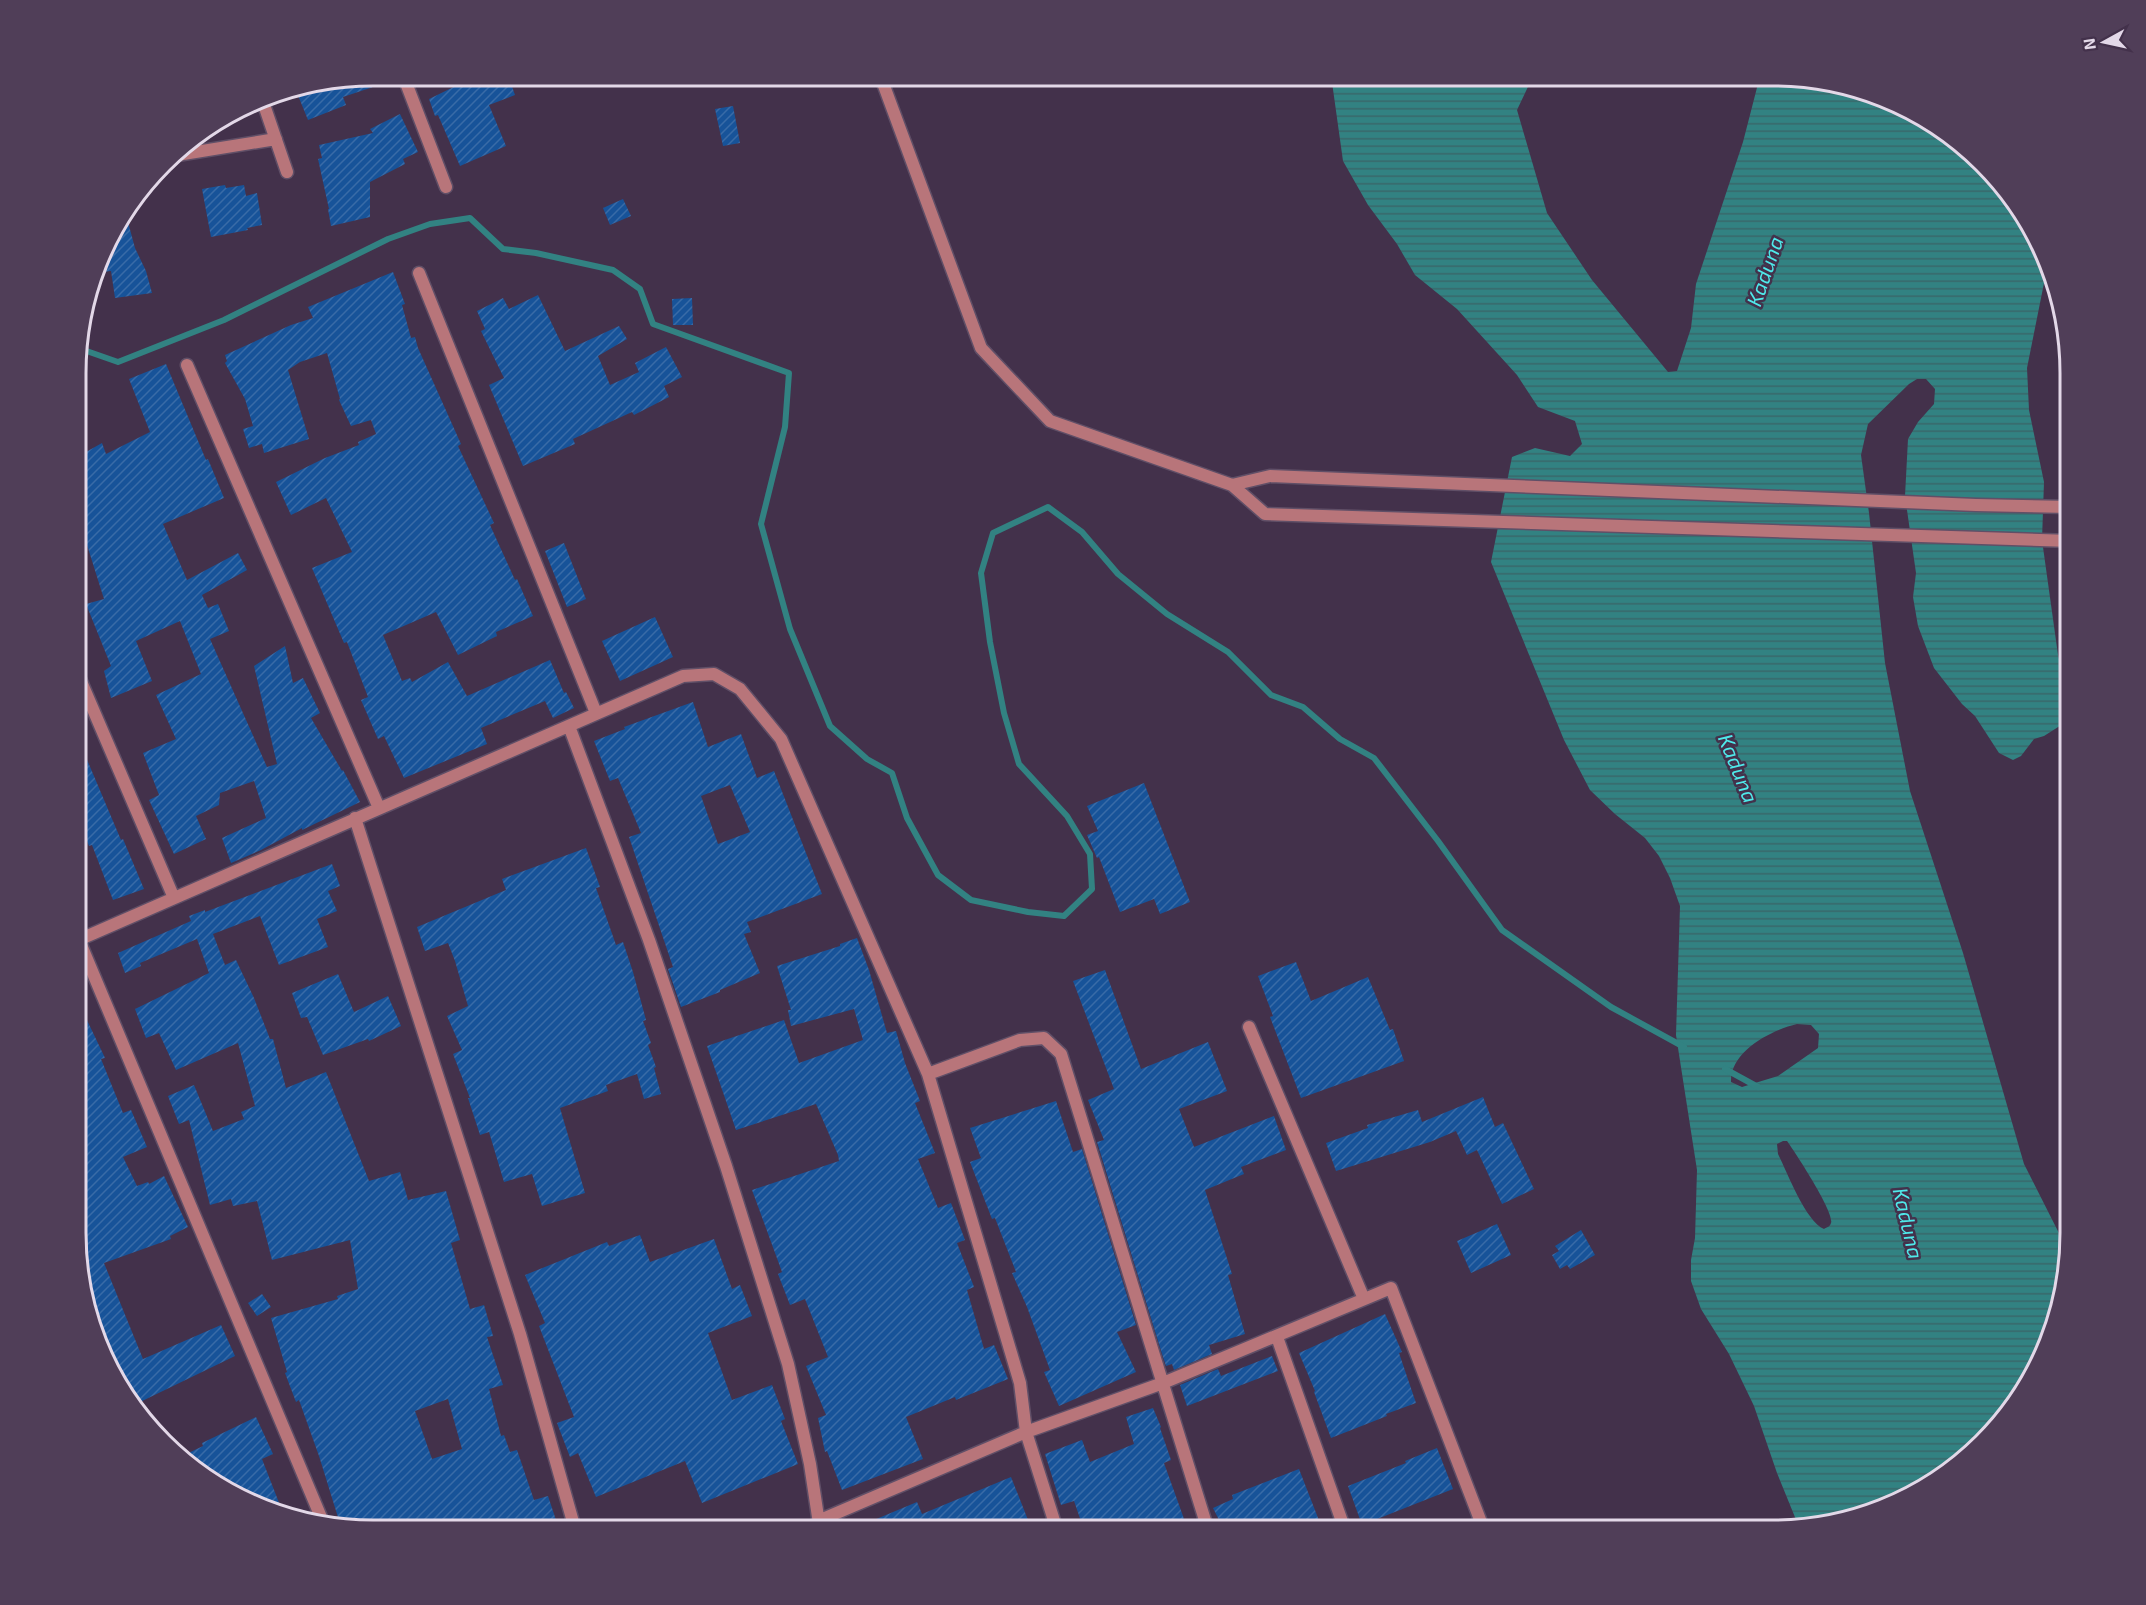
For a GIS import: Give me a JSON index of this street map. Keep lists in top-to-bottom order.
{
  "water": ["Kaduna"],
  "north": "left"
}
